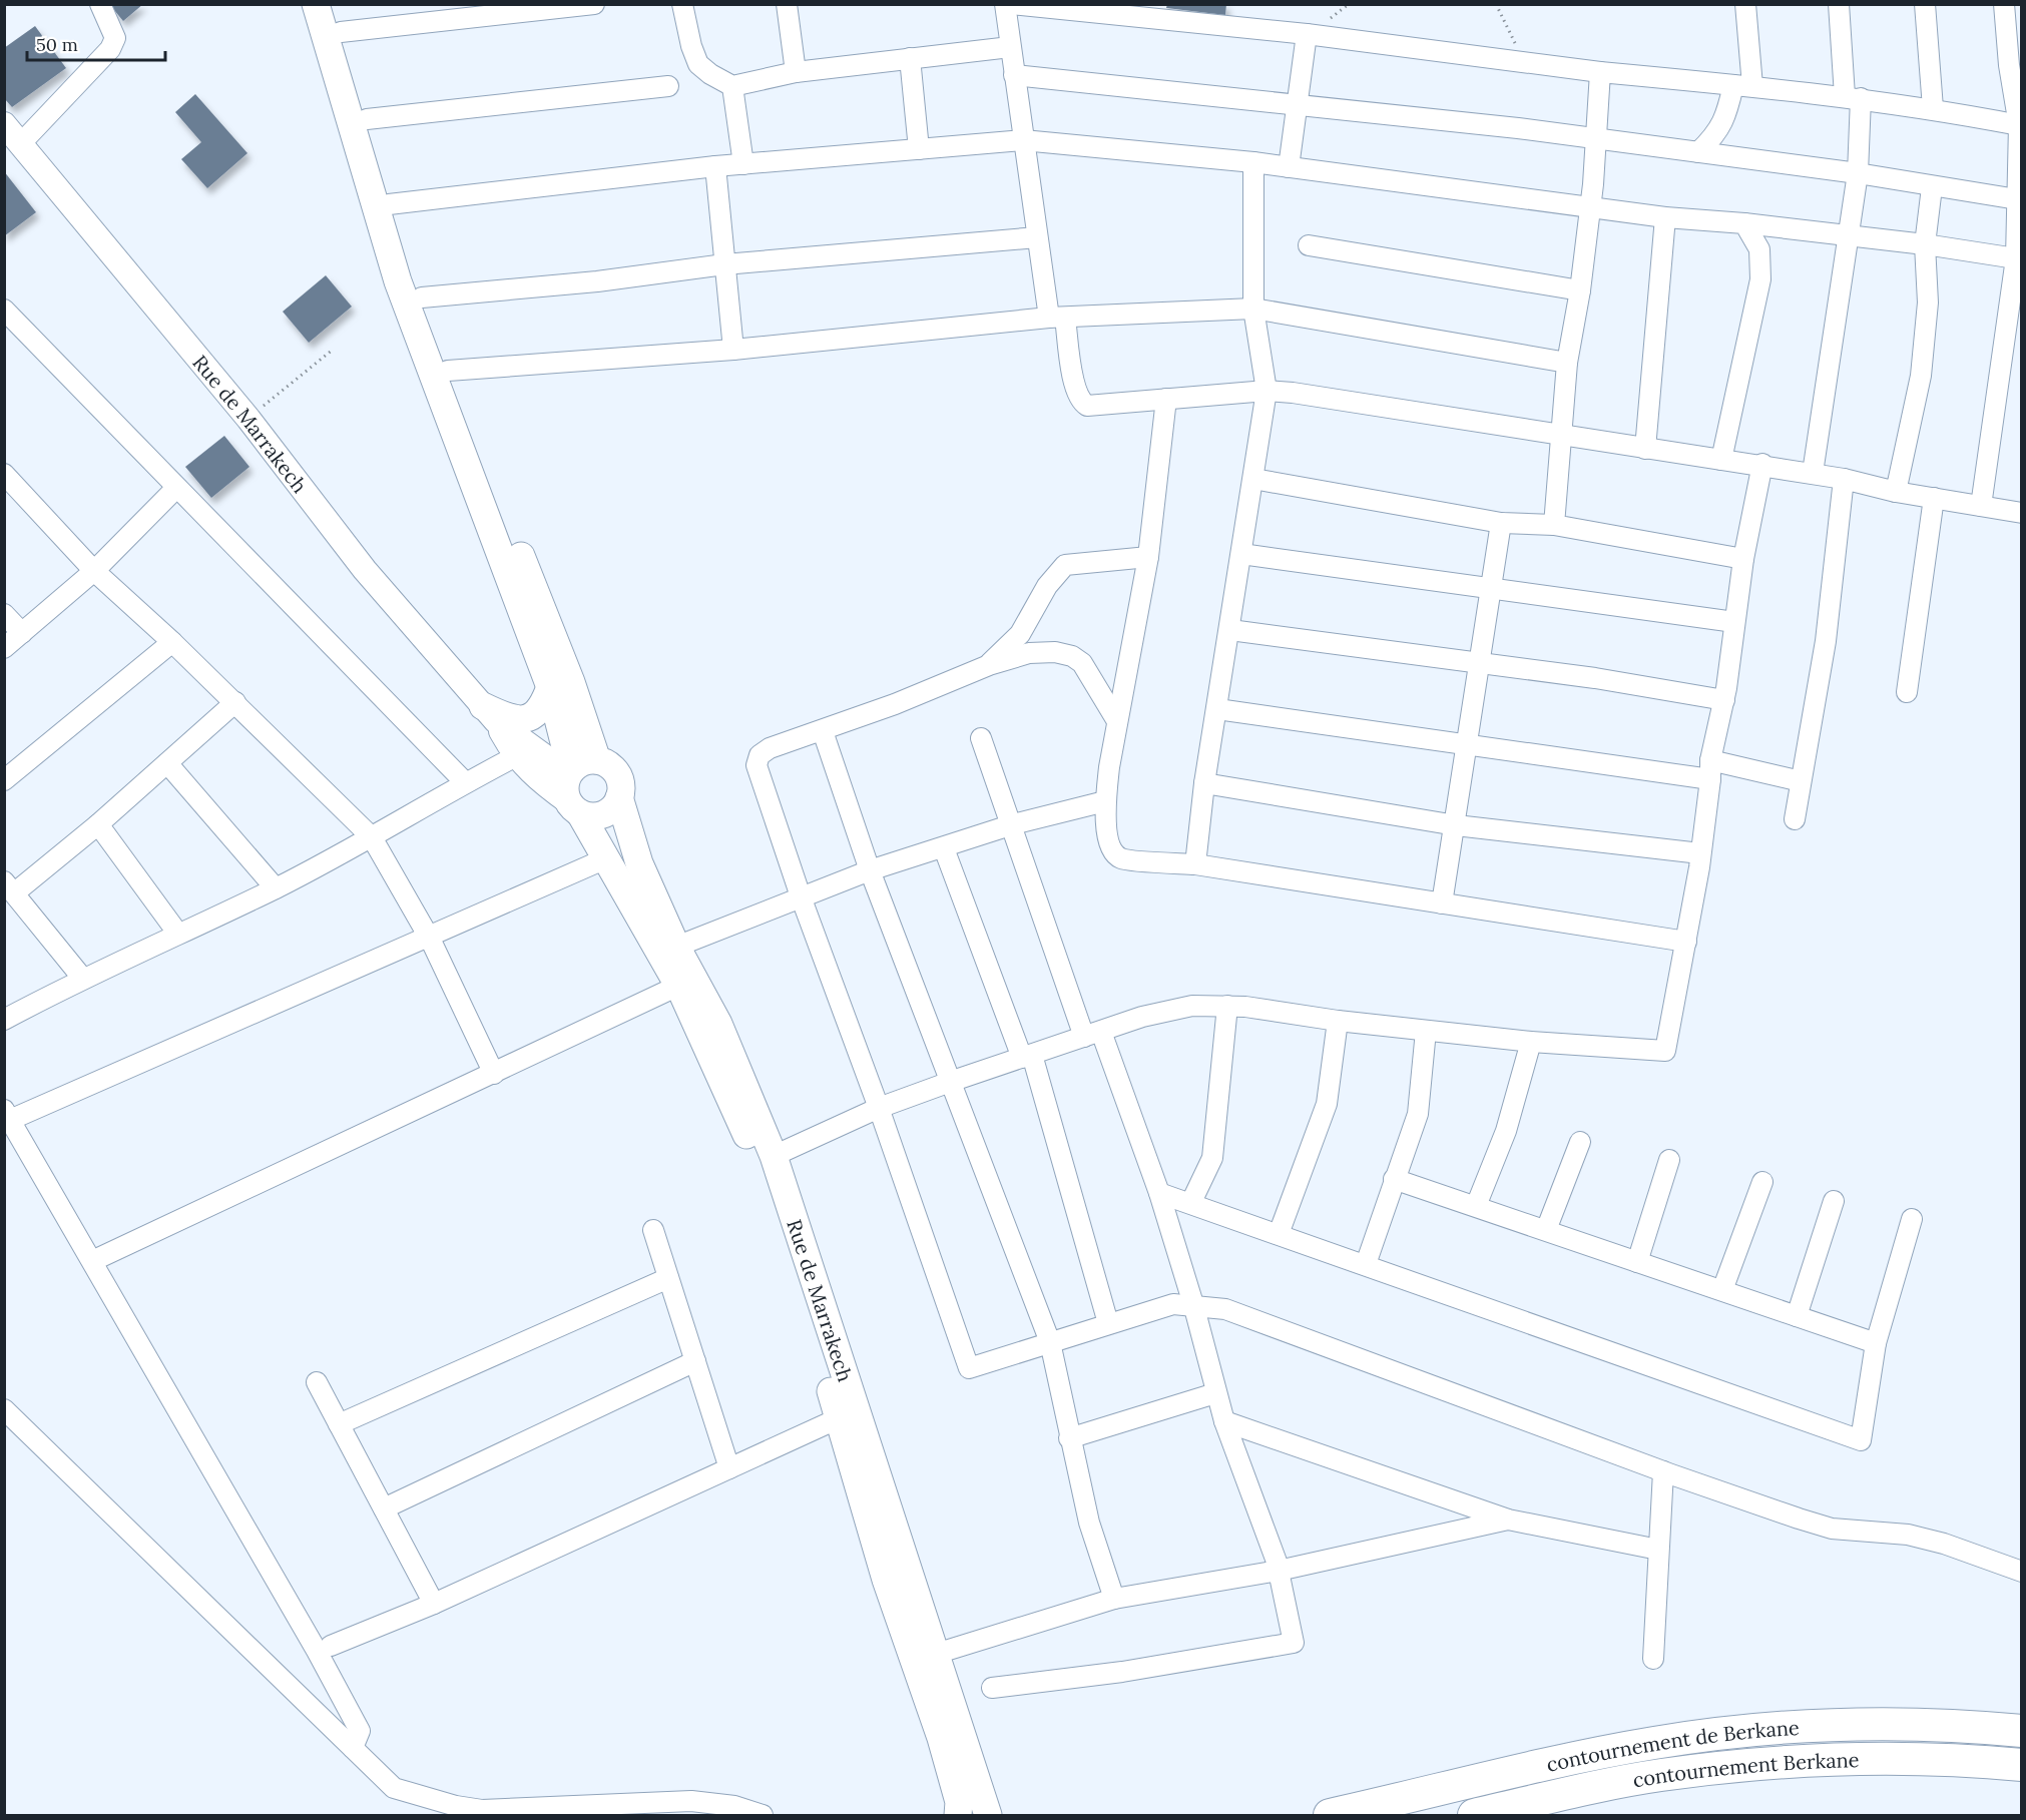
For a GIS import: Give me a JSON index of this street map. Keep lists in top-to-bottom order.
{
  "streets": {
    "highway": ["contournement de Berkane", "contournement Berkane"],
    "main road": ["Rue de Marrakech"]
  },
  "scale_bar": "50 m"
}
